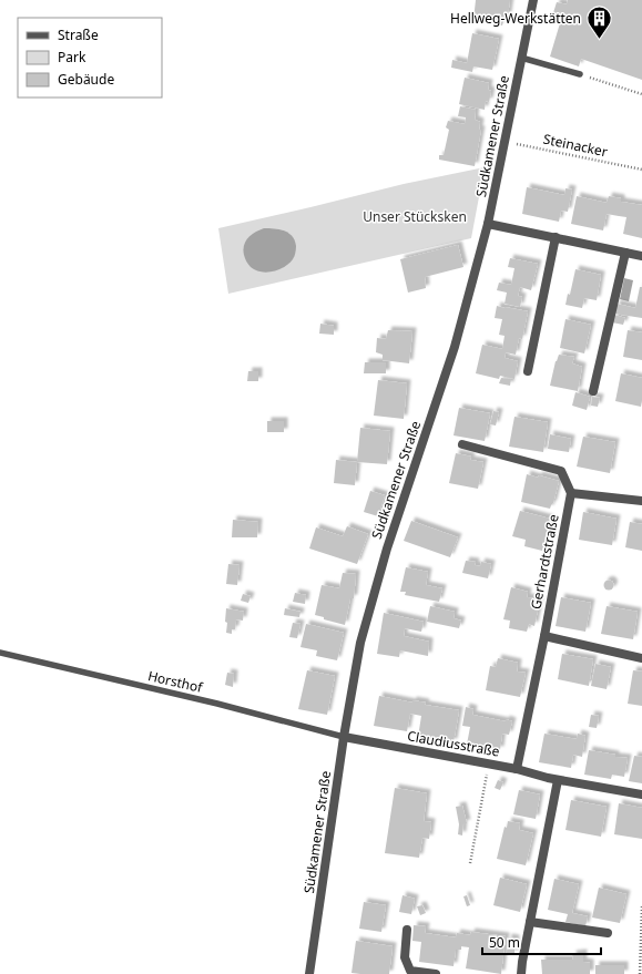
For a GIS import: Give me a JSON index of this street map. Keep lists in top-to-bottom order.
{
  "streets": {
    "street": ["Südkamener Straße", "Gerhardtstraße", "Claudiusstraße"],
    "lane": ["Horsthof"],
    "path": ["Steinacker"]
  },
  "crossings": [
    ["Südkamener Straße", "Steinacker"],
    ["Südkamener Straße", "Horsthof"],
    ["Südkamener Straße", "Claudiusstraße"],
    ["Gerhardtstraße", "Claudiusstraße"],
    ["Horsthof", "Claudiusstraße"]
  ],
  "parks": ["Unser Stücksken"],
  "places": {
    "building": ["Hellweg-Werkstätten"]
  },
  "legend": ["Straße", "Park", "Gebäude"],
  "scale_bar": "50 m"
}
